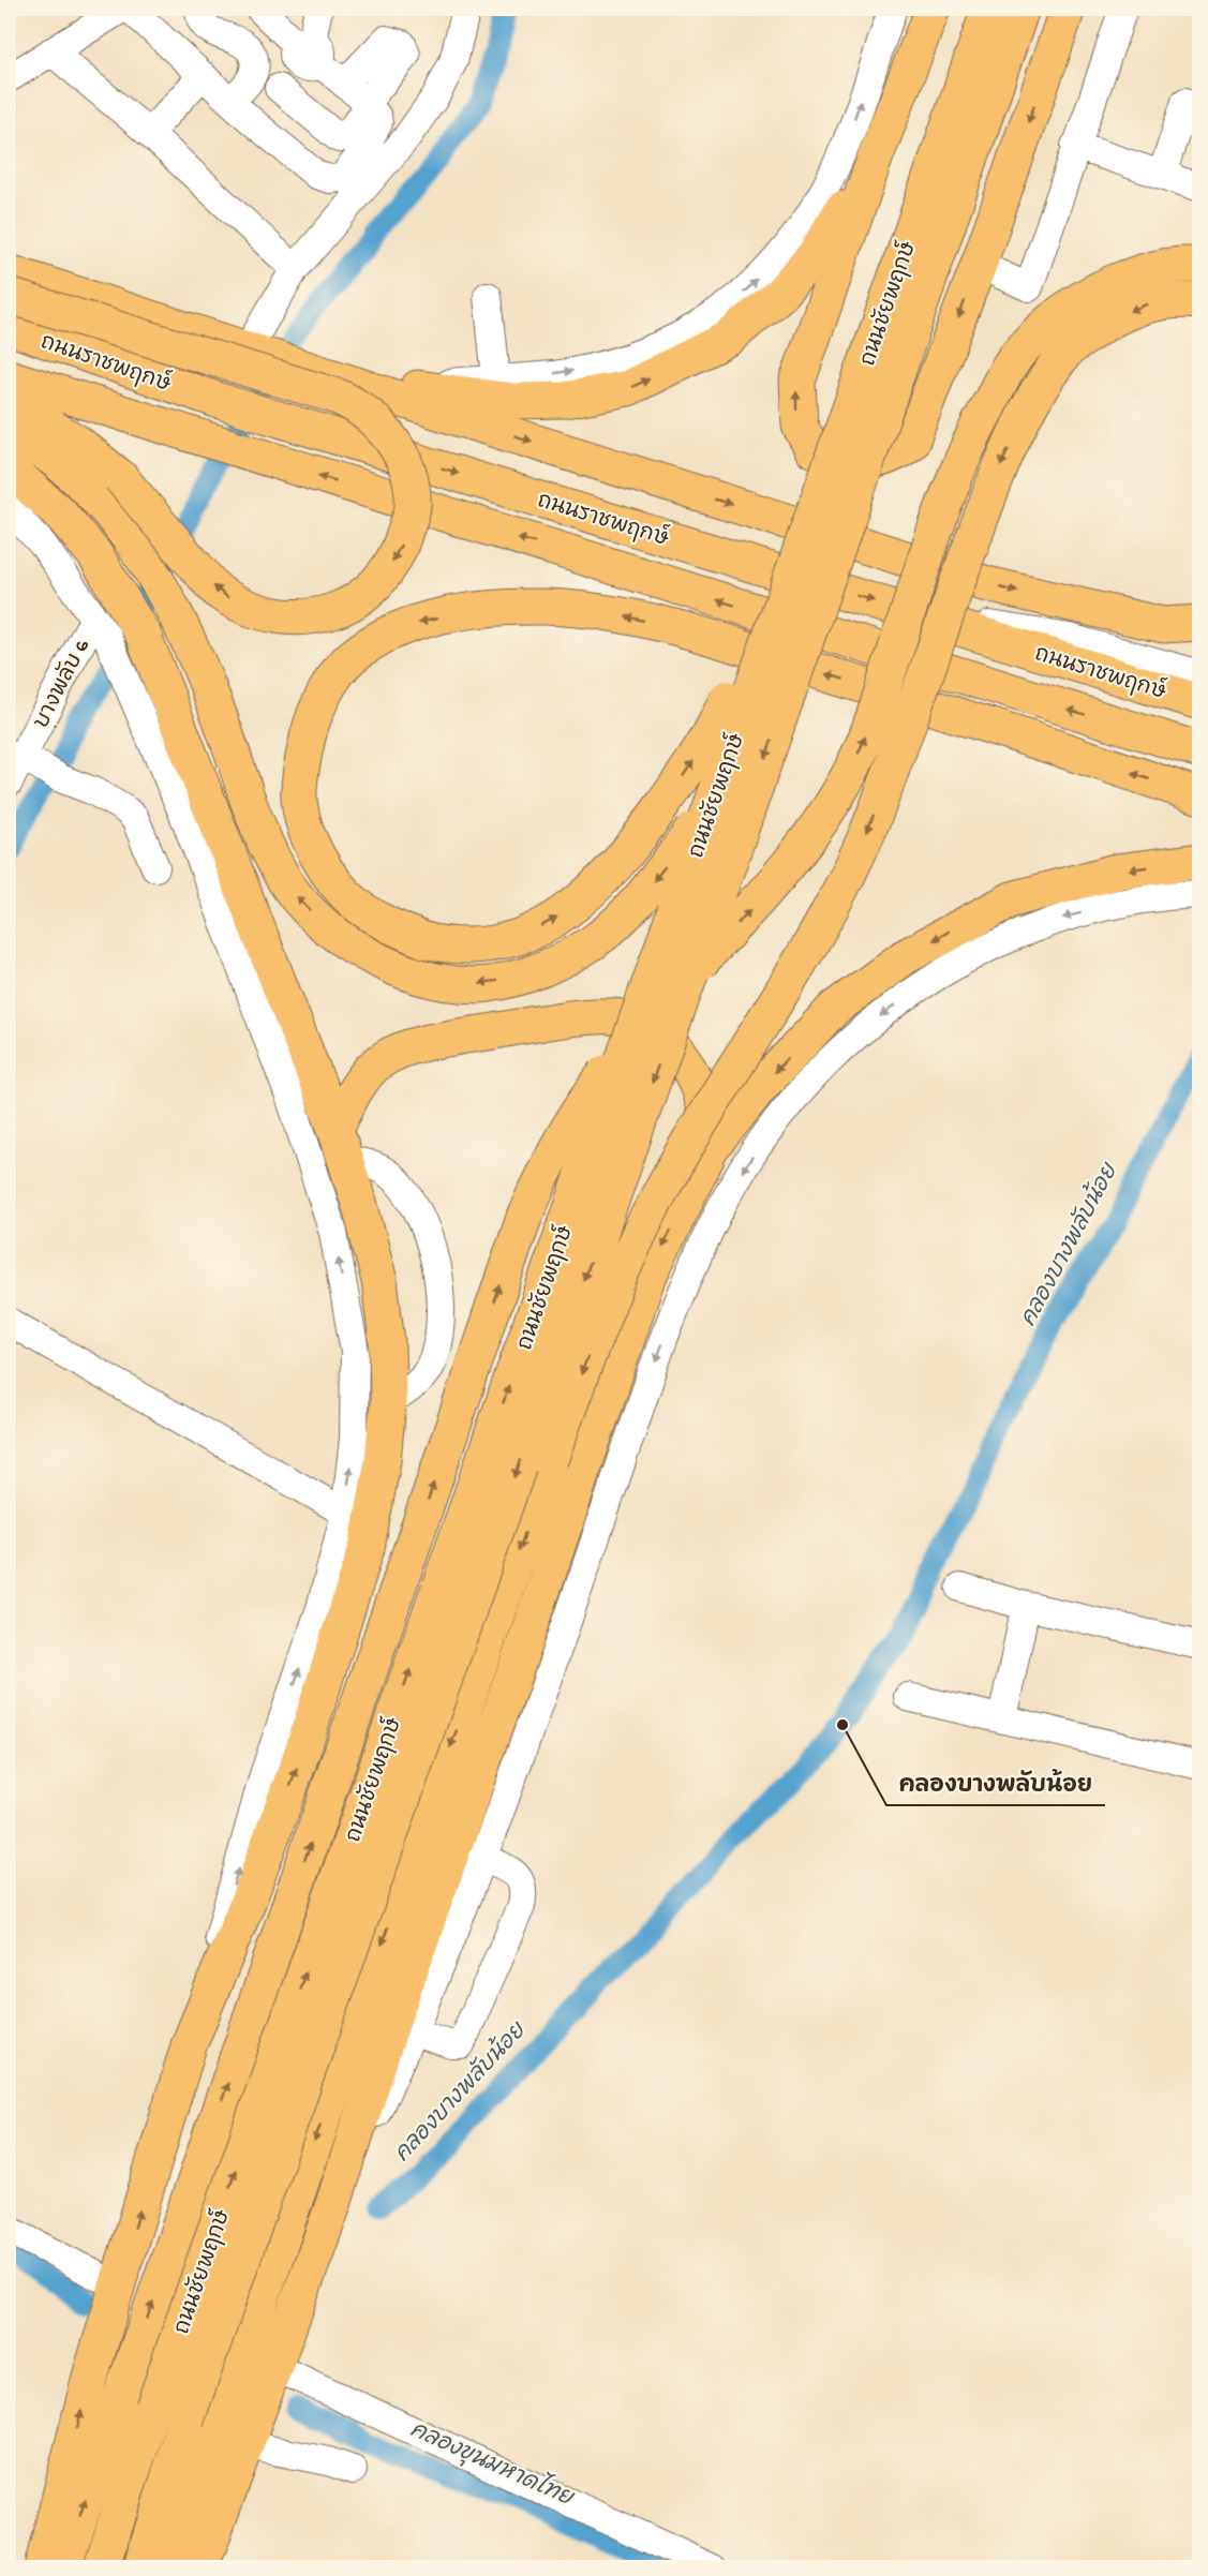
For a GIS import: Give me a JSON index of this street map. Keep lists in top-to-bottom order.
{
  "streets": {
    "main road": ["ถนนชัยพฤกษ์", "ถนนราชพฤกษ์"],
    "street": ["บางพลับ 6"]
  },
  "water": ["คลองบางพลับน้อย", "คลองขุนมหาดไทย"],
  "places": ["คลองบางพลับน้อย"]
}
